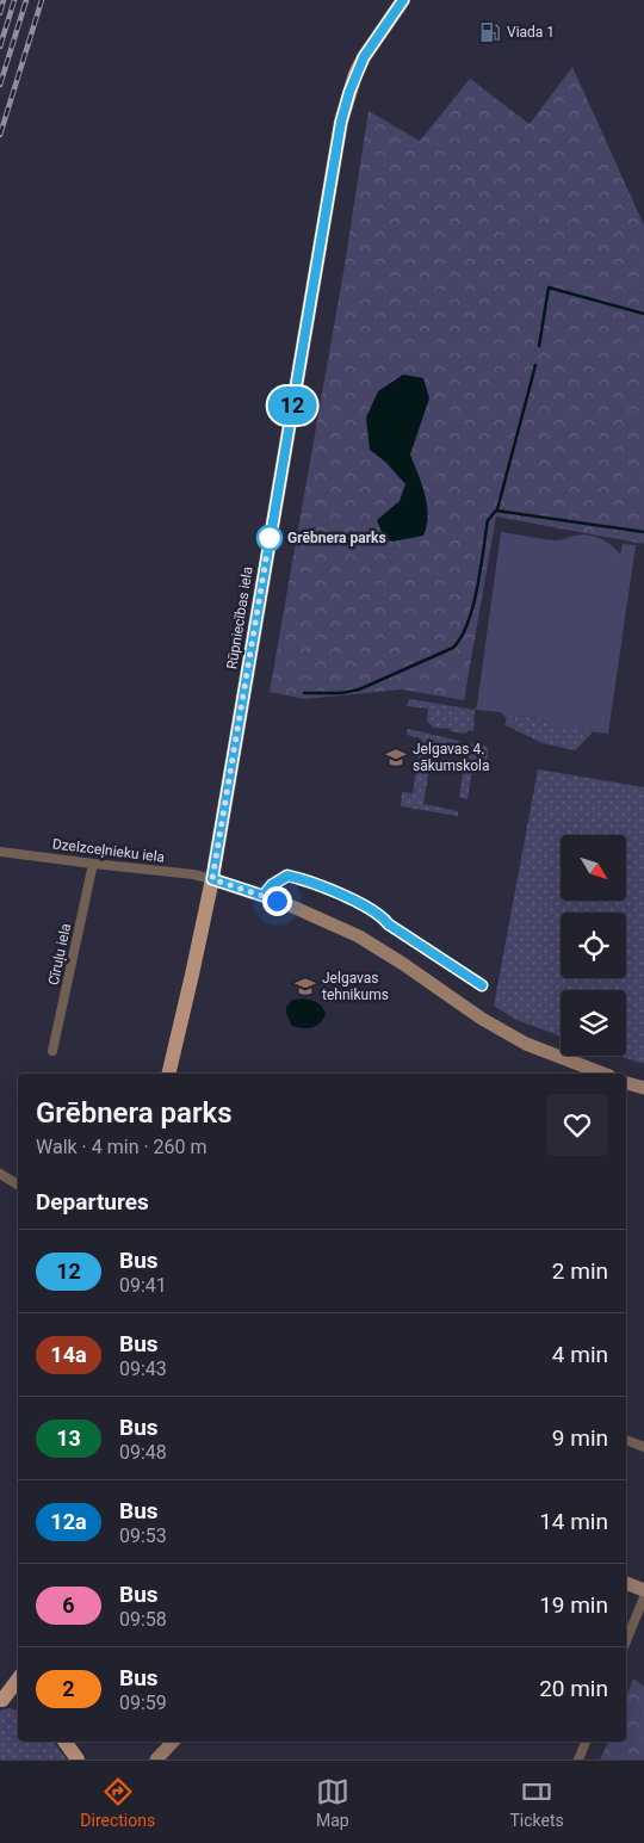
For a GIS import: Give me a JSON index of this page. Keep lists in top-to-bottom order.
{
  "streets": {
    "main road": ["Rūpniecības iela"],
    "street": ["Dzelzceļnieku iela", "Cīruļu iela"]
  },
  "crossings": [
    ["Rūpniecības iela", "Dzelzceļnieku iela"],
    ["Dzelzceļnieku iela", "Cīruļu iela"]
  ],
  "places": {
    "fuel station": ["Viada 1"],
    "other": ["Grēbnera parks"],
    "school or university": ["Jelgavas 4. sākumskola", "Jelgavas tehnikums"]
  },
  "lines": ["bus line 12"],
  "north": "bottom right",
  "page": {
    "on_map": "12",
    "heading": [
      ["Grēbnera parks", "Walk · 4 min · 260 m"],
      "Departures"
    ],
    "list": [
      {
        "mark": "12",
        "name": "Bus",
        "note": "09:41",
        "value": "2 min"
      },
      {
        "mark": "14a",
        "name": "Bus",
        "note": "09:43",
        "value": "4 min"
      },
      {
        "mark": "13",
        "name": "Bus",
        "note": "09:48",
        "value": "9 min"
      },
      {
        "mark": "12a",
        "name": "Bus",
        "note": "09:53",
        "value": "14 min"
      },
      {
        "mark": "6",
        "name": "Bus",
        "note": "09:58",
        "value": "19 min"
      },
      {
        "mark": "2",
        "name": "Bus",
        "note": "09:59",
        "value": "20 min"
      }
    ],
    "tabs": ["Directions", "Map", "Tickets"]
  }
}
